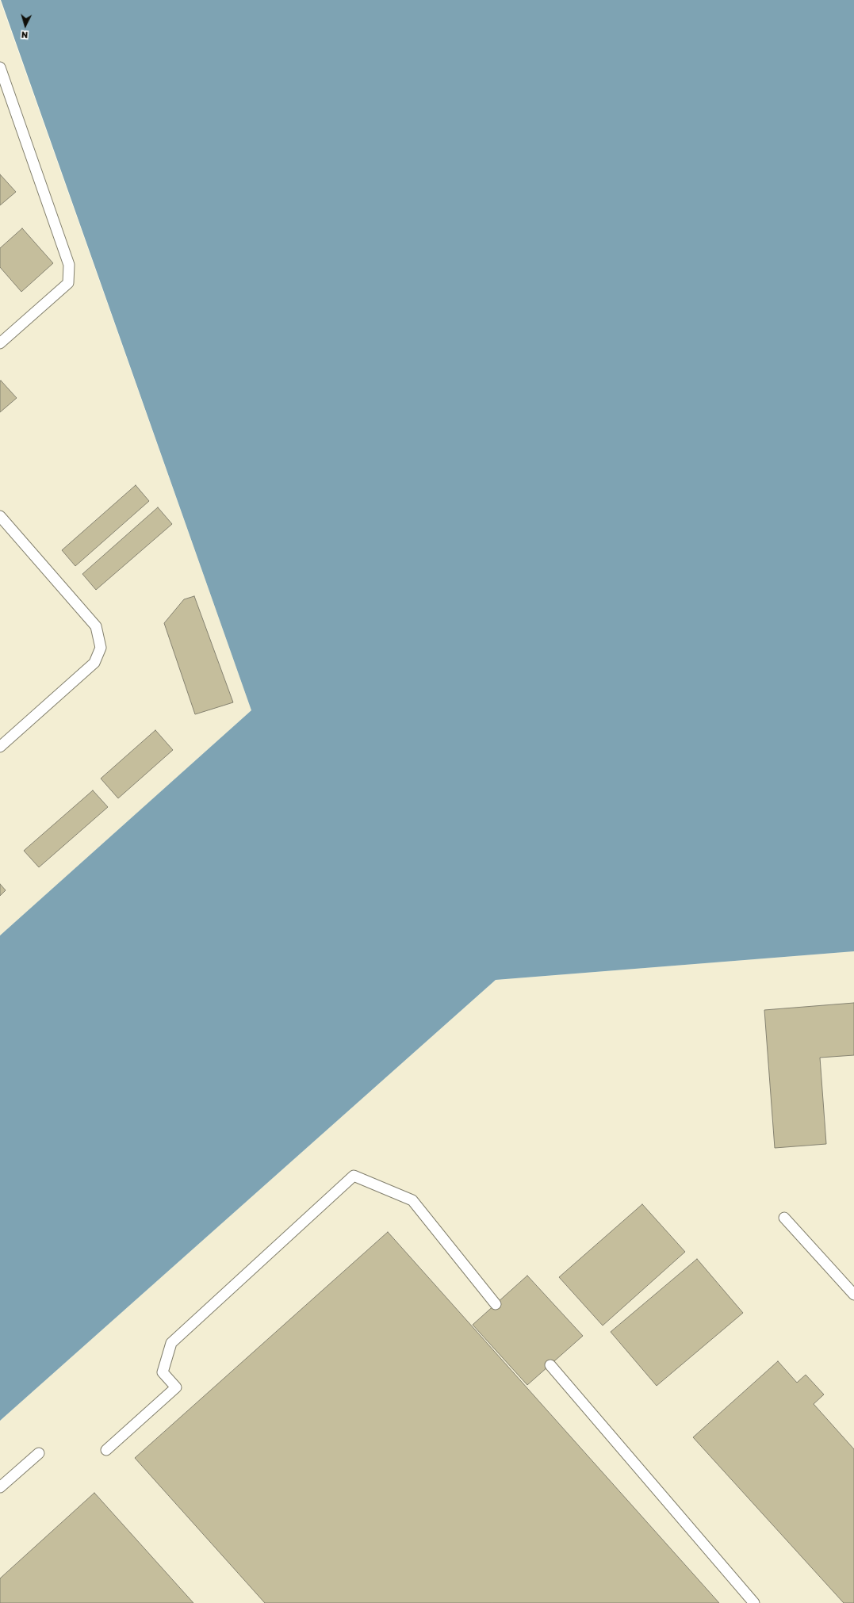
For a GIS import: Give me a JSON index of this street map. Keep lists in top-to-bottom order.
{
  "north": "bottom"
}
